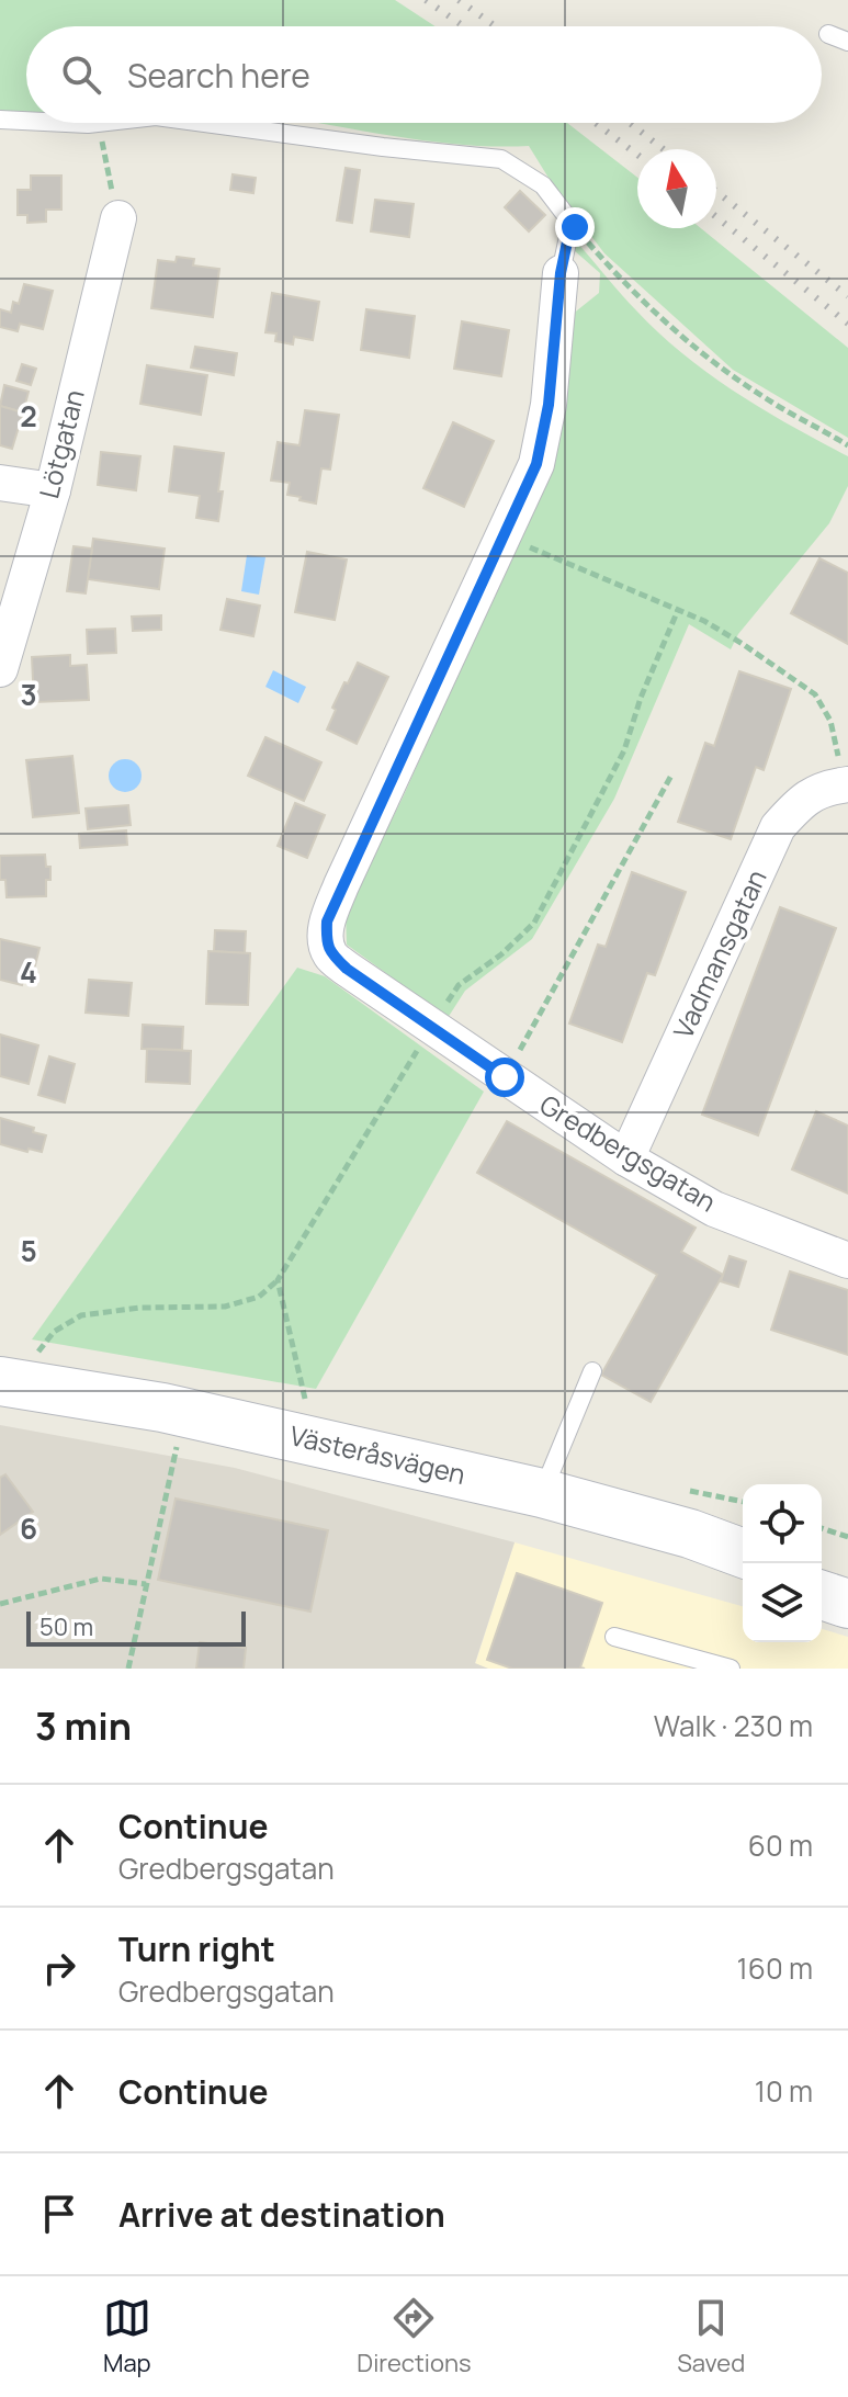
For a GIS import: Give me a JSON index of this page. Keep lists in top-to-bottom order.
{
  "streets": {
    "street": [
      "Lötgatan",
      "Vadmansgatan",
      "Gredbergsgatan",
      "Västeråsvägen"
    ]
  },
  "crossings": [
    ["Vadmansgatan", "Gredbergsgatan"]
  ],
  "scale_bar": "50 m",
  "north": "top",
  "page": {
    "search": "Search here",
    "scale": "50 m",
    "heading": ["3 min", "Walk · 230 m"],
    "list": [
      ["Continue", "Gredbergsgatan", "60 m"],
      ["Turn right", "Gredbergsgatan", "160 m"],
      ["Continue", "10 m"],
      "Arrive at destination"
    ],
    "nav": ["Map", "Directions", "Saved"]
  },
  "grid": {
    "rows": [
      "2",
      "3",
      "4",
      "5",
      "6"
    ]
  }
}
